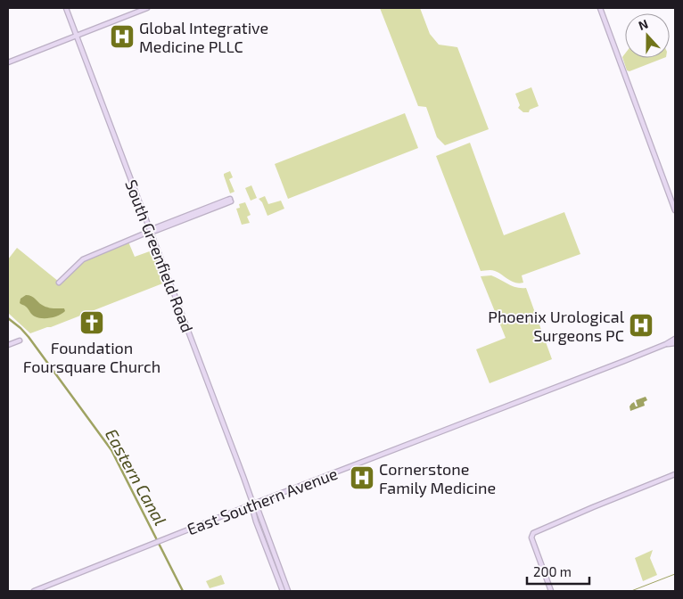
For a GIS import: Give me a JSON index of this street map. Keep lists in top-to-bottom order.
{
  "streets": {
    "main road": ["South Greenfield Road", "East Southern Avenue"]
  },
  "crossings": [
    ["South Greenfield Road", "East Southern Avenue"]
  ],
  "water": ["Eastern Canal"],
  "places": {
    "hospital": ["Global Integrative Medicine PLLC", "Phoenix Urological Surgeons PC", "Cornerstone Family Medicine"],
    "church": ["Foundation Foursquare Church"]
  },
  "scale_bar": "200 m",
  "north": "top"
}
